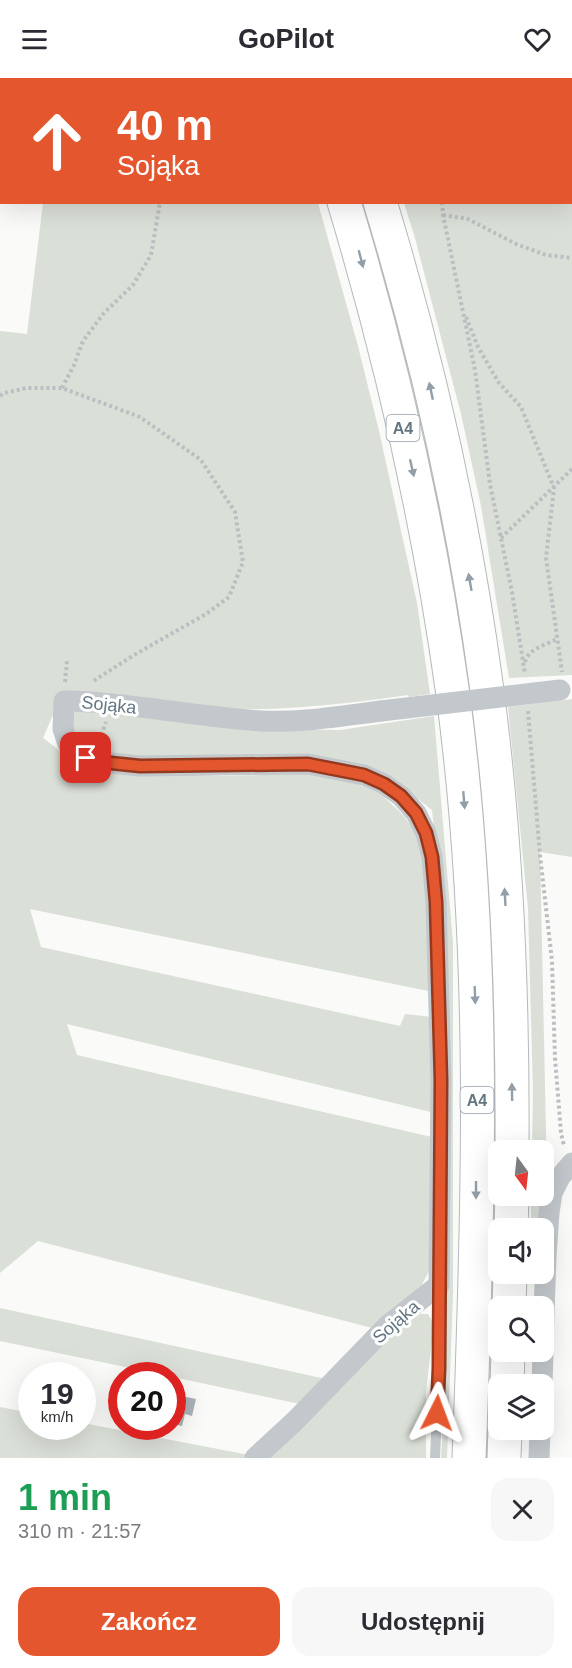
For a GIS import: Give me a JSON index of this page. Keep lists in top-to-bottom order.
{
  "streets": {
    "highway": ["A4"],
    "street": ["Sojąka"]
  },
  "north": "bottom",
  "page": {
    "header": "GoPilot",
    "turn": ["40 m", "Sojąka"],
    "speed": "19 km/h",
    "limit": "20",
    "heading": ["1 min", "310 m · 21:57"],
    "buttons": ["Zakończ", "Udostępnij"]
  }
}
